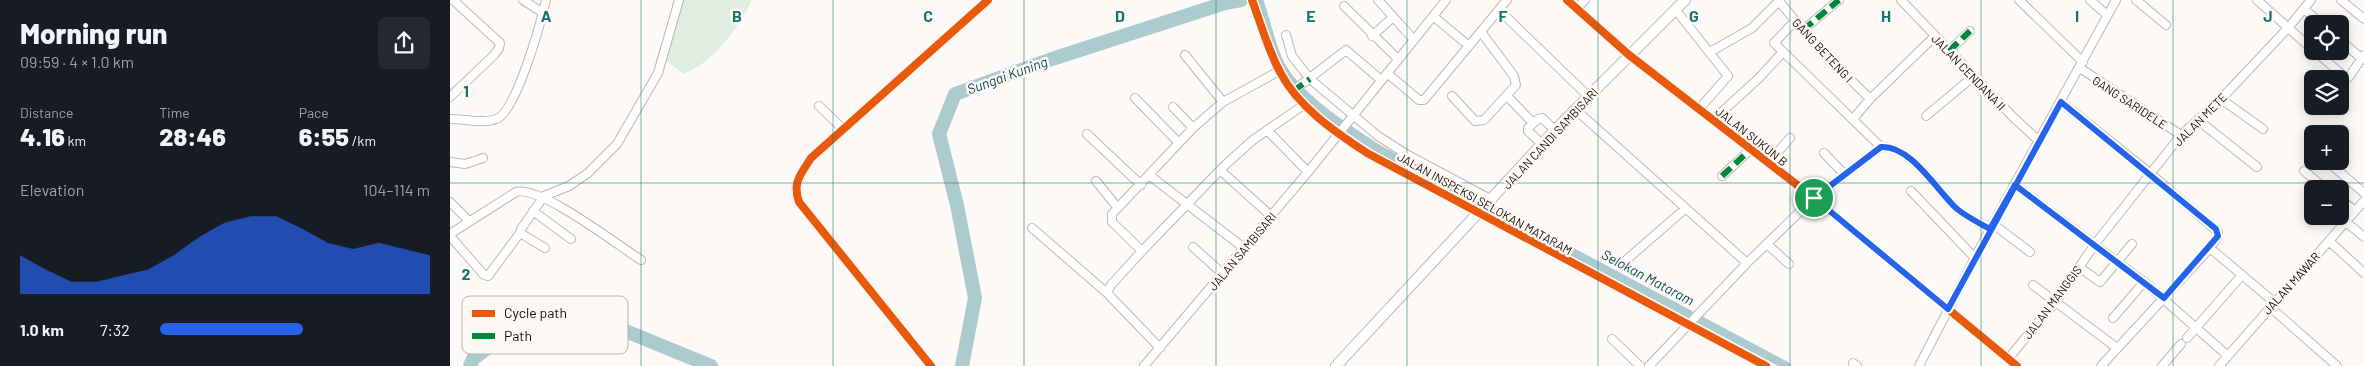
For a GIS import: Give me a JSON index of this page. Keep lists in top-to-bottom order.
{
  "streets": {
    "street": [
      "GANG BETENG I",
      "JALAN CENDANA II",
      "GANG SARIDELE",
      "JALAN METE",
      "JALAN SUKUN B",
      "JALAN CANDI SAMBISARI",
      "JALAN INSPEKSI SELOKAN MATARAM",
      "JALAN SAMBISARI",
      "JALAN MAWAR",
      "JALAN MANGGIS"
    ]
  },
  "crossings": [
    ["GANG SARIDELE", "JALAN METE"],
    ["JALAN METE", "JALAN MANGGIS"],
    ["JALAN SUKUN B", "JALAN CANDI SAMBISARI"],
    ["JALAN SUKUN B", "JALAN MANGGIS"],
    ["JALAN CANDI SAMBISARI", "JALAN INSPEKSI SELOKAN MATARAM"],
    ["JALAN INSPEKSI SELOKAN MATARAM", "JALAN SAMBISARI"]
  ],
  "water": ["Sungai Kuning", "Selokan Mataram"],
  "legend": ["Cycle path", "Path"],
  "page": {
    "heading": ["Morning run", "09:59 · 4 × 1.0 km"],
    "map_buttons": ["+", "−"],
    "stats": [
      ["Distance", "4.16 km"],
      ["Time", "28:46"],
      ["Pace", "6:55 /km"]
    ],
    "chart": ["Elevation", "104–114 m"],
    "list": [
      {
        "name": "1.0 km",
        "note": "7:32"
      }
    ]
  },
  "grid": {
    "columns": [
      "A",
      "B",
      "C",
      "D",
      "E",
      "F",
      "G",
      "H",
      "I",
      "J"
    ],
    "rows": ["1", "2"]
  }
}
